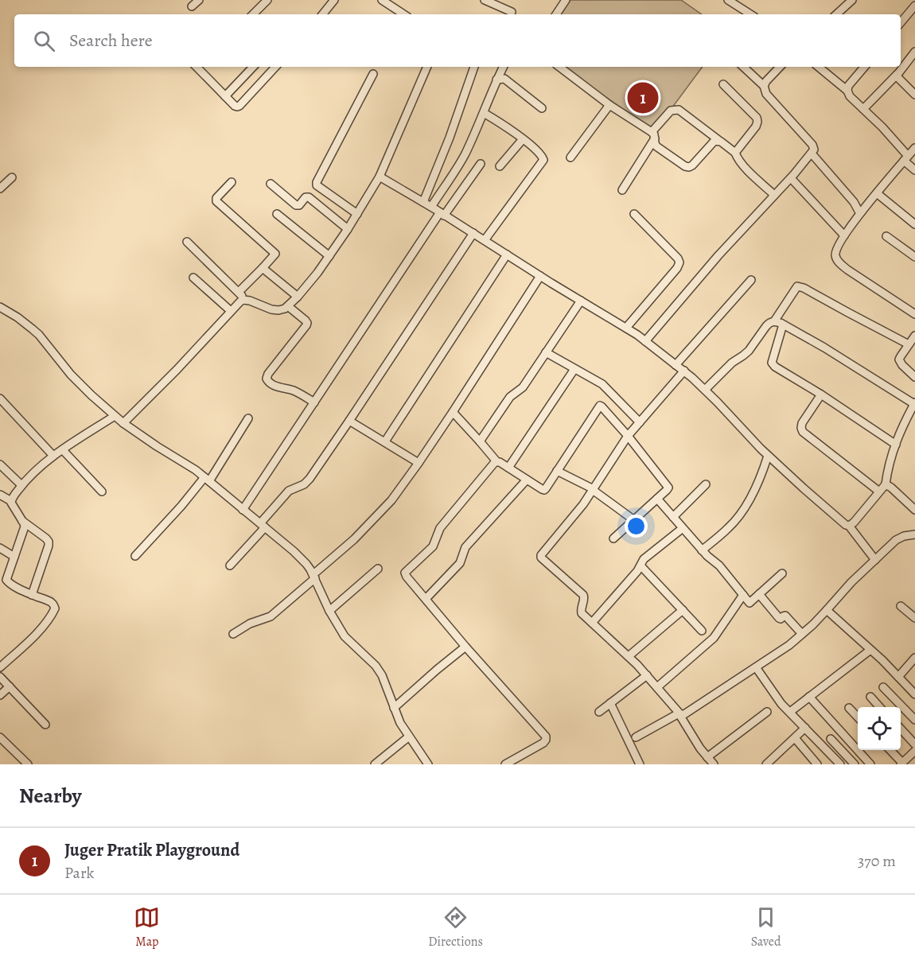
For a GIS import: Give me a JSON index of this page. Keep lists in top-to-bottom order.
{
  "page": {
    "search": "Search here",
    "pins": "1",
    "heading": "Nearby",
    "list": [
      {
        "mark": "1",
        "name": "Juger Pratik Playground",
        "note": "Park",
        "value": "370 m"
      }
    ],
    "nav": ["Map", "Directions", "Saved"]
  }
}
